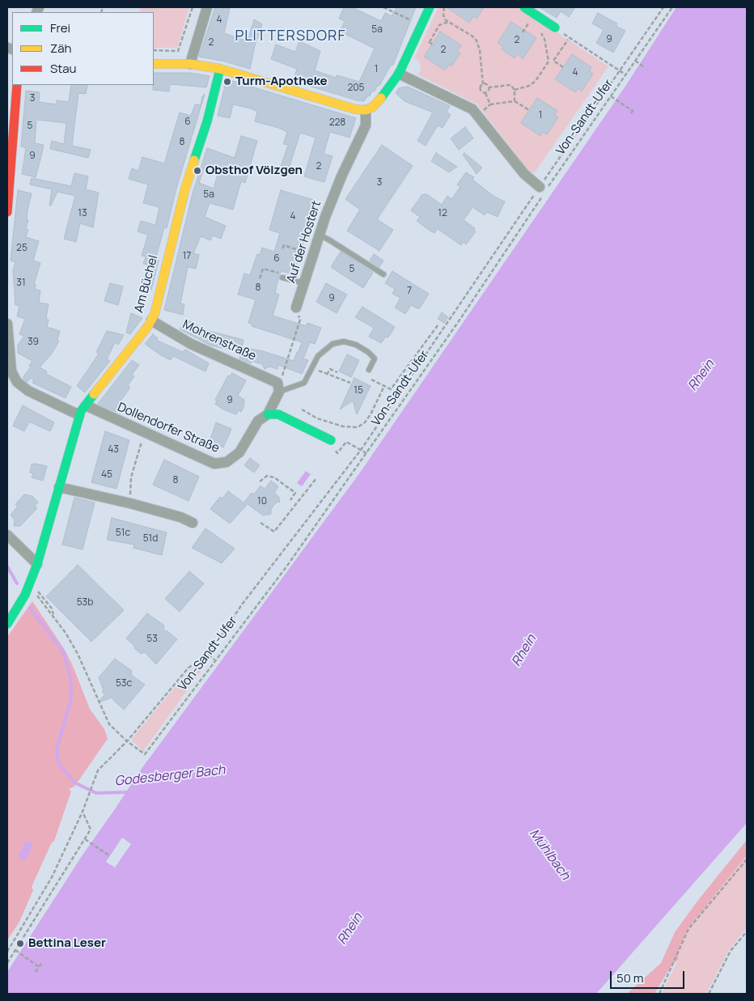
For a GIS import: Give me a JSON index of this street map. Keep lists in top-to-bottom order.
{
  "streets": {
    "street": [
      "Auf der Hostert",
      "Am Büchel",
      "Mohrenstraße",
      "Dollendorfer Straße"
    ],
    "path": ["Von-Sandt-Ufer"]
  },
  "crossings": [
    ["Am Büchel", "Mohrenstraße"],
    ["Am Büchel", "Dollendorfer Straße"],
    ["Mohrenstraße", "Dollendorfer Straße"]
  ],
  "districts": ["PLITTERSDORF"],
  "water": ["Rhein", "Godesberger Bach", "Mühlbach"],
  "places": ["Turm-Apotheke", "Obsthof Völzgen", "Bettina Leser"],
  "house_numbers": [
    "4",
    "5a",
    "9",
    "2",
    "2",
    "2",
    "1",
    "4",
    "205",
    "3",
    "1",
    "6",
    "228",
    "5",
    "8",
    "9",
    "2",
    "3",
    "5a",
    "13",
    "12",
    "4",
    "25",
    "17",
    "6",
    "5",
    "31",
    "8",
    "7",
    "9",
    "39",
    "15",
    "9",
    "43",
    "45",
    "8",
    "10",
    "51c",
    "51d",
    "53b",
    "53",
    "53c"
  ],
  "legend": ["Frei", "Zäh", "Stau"],
  "scale_bar": "50 m"
}
